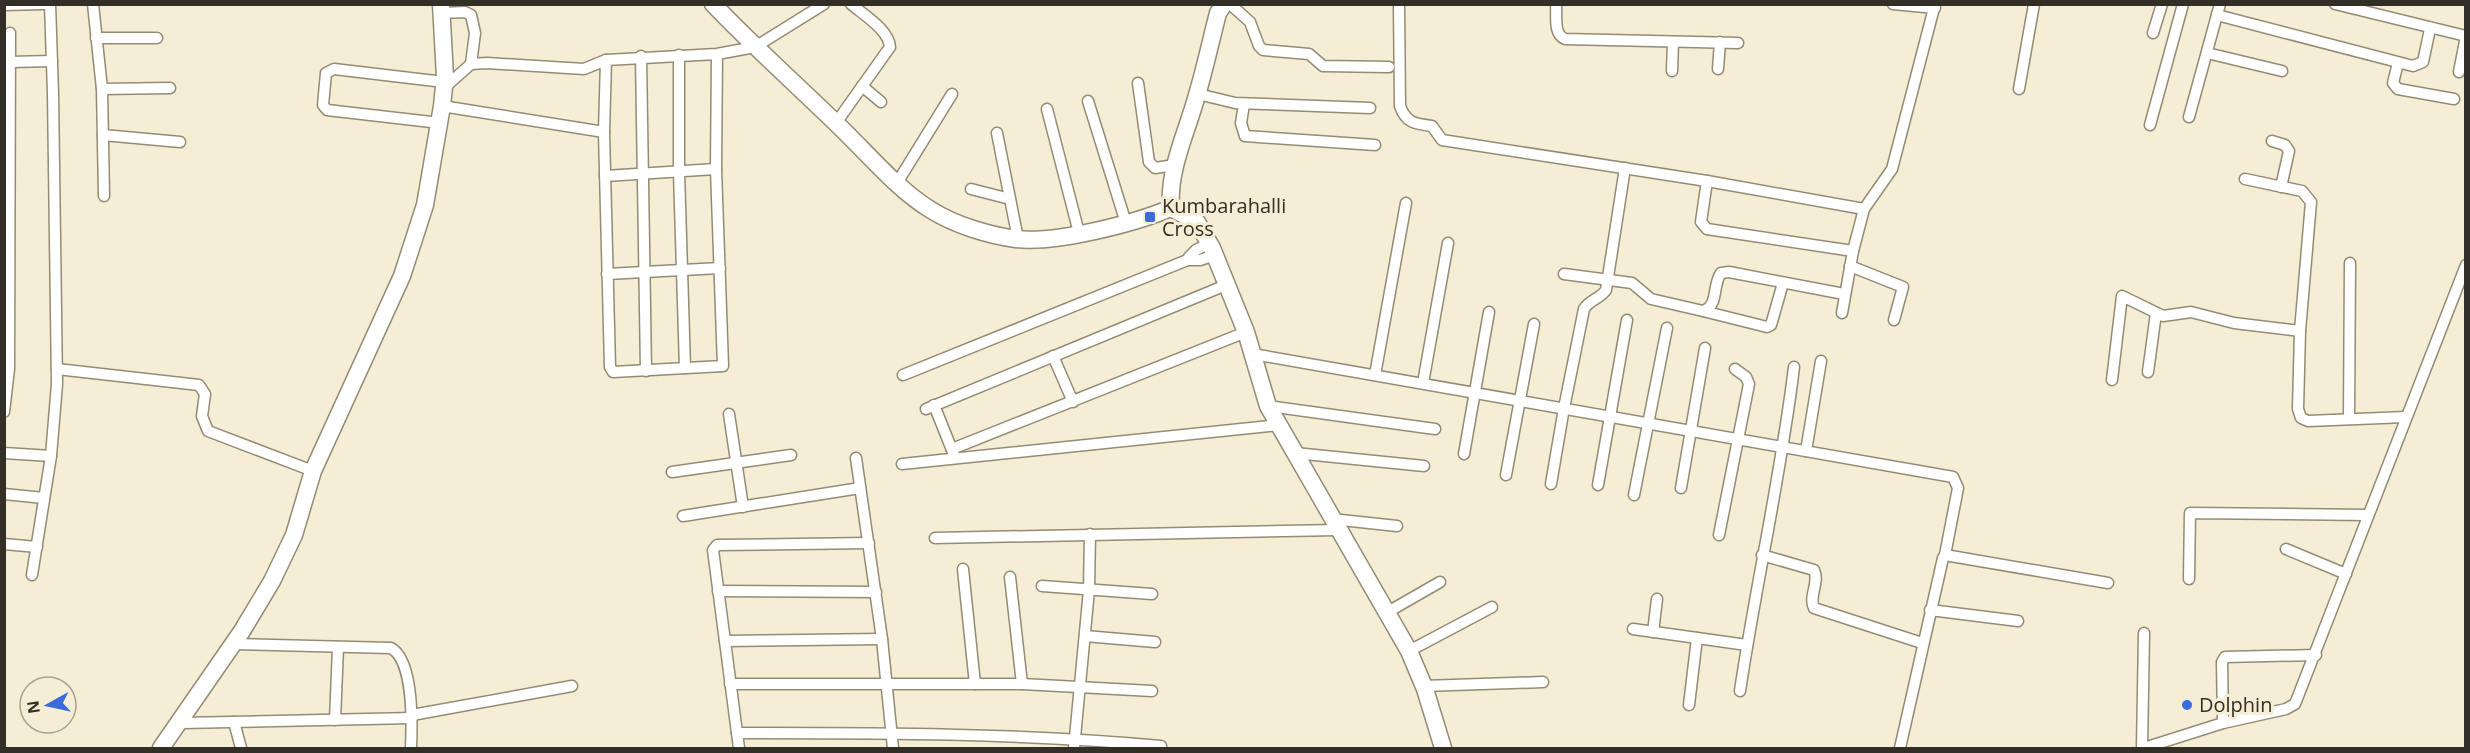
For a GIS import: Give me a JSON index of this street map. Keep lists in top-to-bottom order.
{
  "places": {
    "transit": ["Kumbarahalli Cross"],
    "other": ["Dolphin"]
  },
  "north": "left"
}
